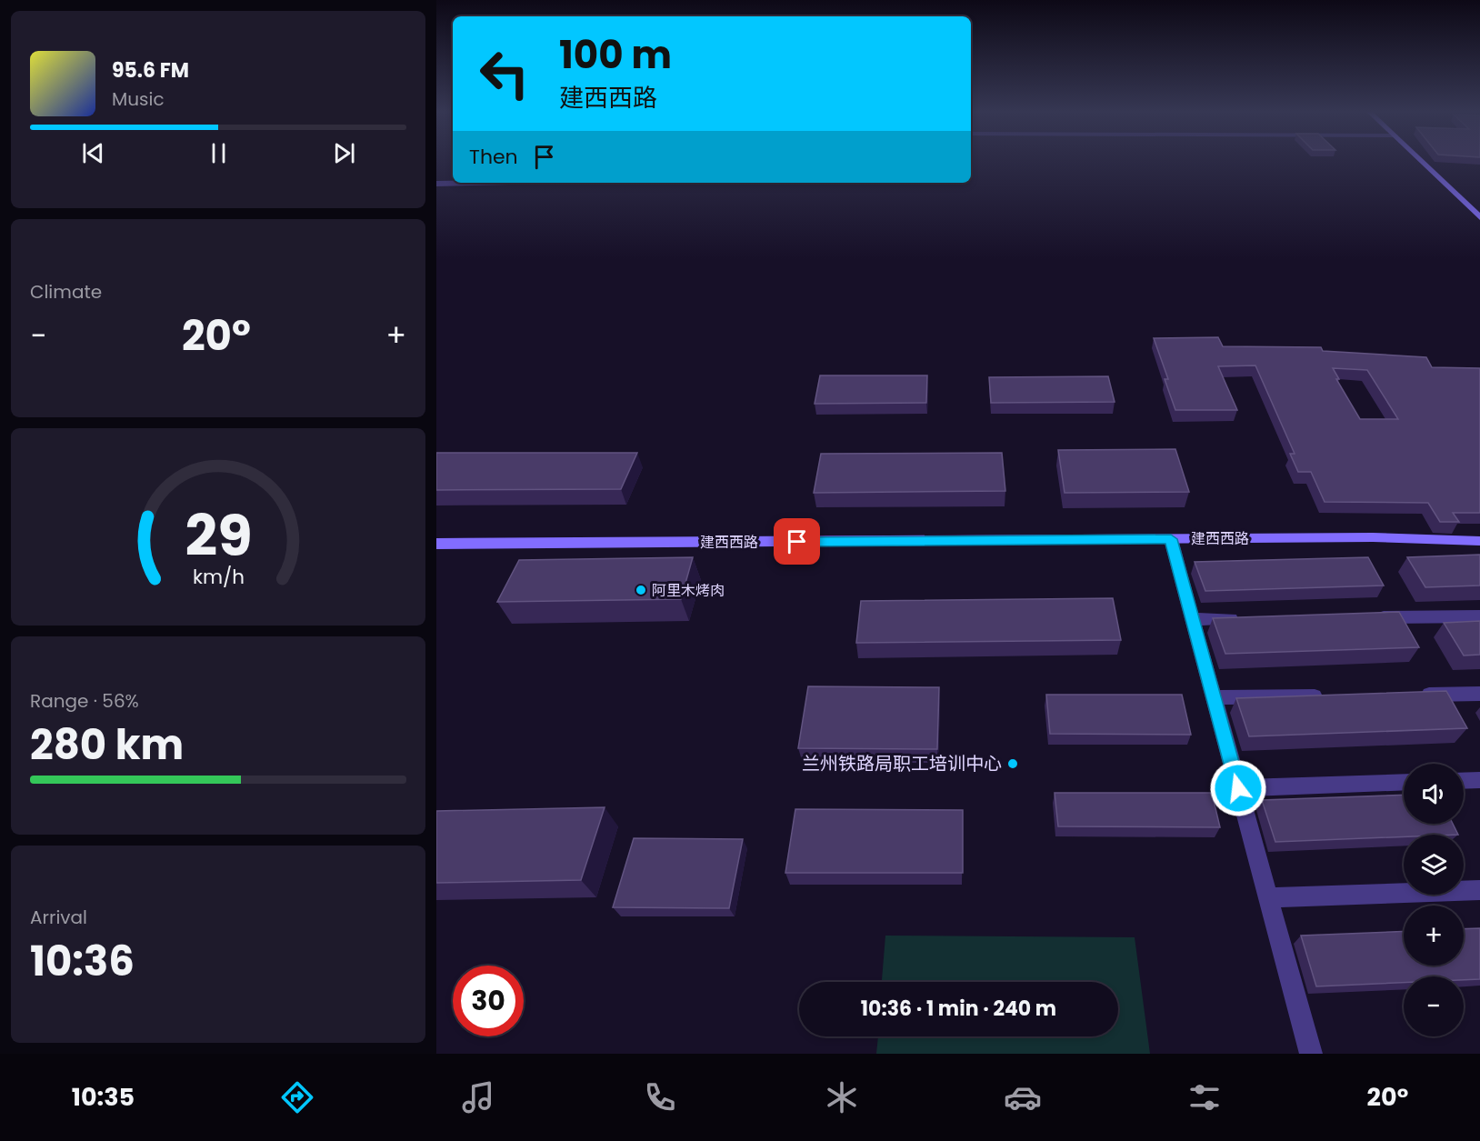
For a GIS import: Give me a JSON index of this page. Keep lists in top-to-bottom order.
{
  "streets": {
    "street": ["建西西路"]
  },
  "places": ["阿里木烤肉", "兰州铁路局职工培训中心"],
  "page": {
    "turn": ["100 m", "建西西路"],
    "song": ["95.6 FM", "Music"],
    "then": "Then",
    "tile": [
      "Climate",
      ["Range · 56%", "280 km"],
      ["Arrival", "10:36"]
    ],
    "heat": ["−", "20°", "+"],
    "map_buttons": ["+", "−"],
    "limit": "30",
    "trip": "10:36 · 1 min · 240 m",
    "tabs": ["10:35", "20°"],
    "gauge": ["29", "km/h"]
  }
}
